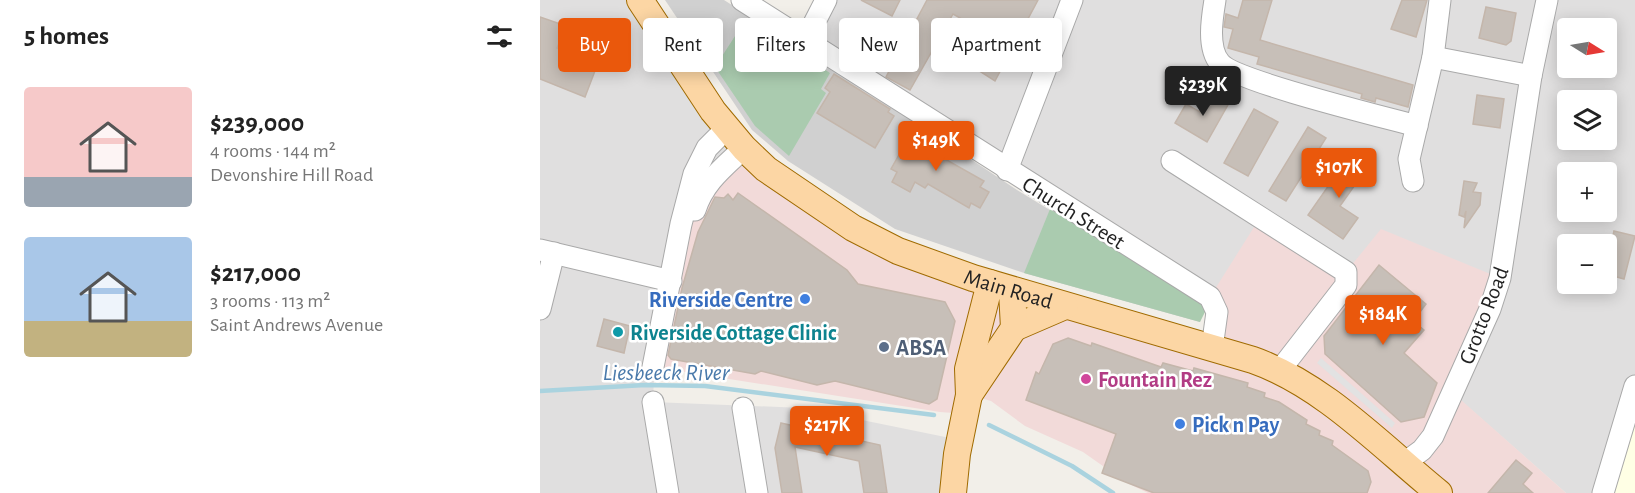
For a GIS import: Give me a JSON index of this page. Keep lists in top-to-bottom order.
{
  "streets": {
    "main road": ["Main Road"],
    "street": ["Church Street", "Grotto Road"]
  },
  "crossings": [
    ["Church Street", "Main Road"],
    ["Main Road", "Grotto Road"]
  ],
  "water": ["Liesbeeck River"],
  "places": [
    "Riverside Centre",
    "Riverside Cottage Clinic",
    "ABSA",
    "Fountain Rez",
    "Pick n Pay"
  ],
  "north": "right",
  "page": {
    "heading": "5 homes",
    "map_buttons": ["+", "−"],
    "chip": [
      "Buy",
      "Rent",
      "Filters",
      "New",
      "Apartment"
    ],
    "price": [
      "$239K",
      "$149K",
      "$107K",
      "$184K",
      "$217K"
    ],
    "list": [
      {
        "name": "$239,000",
        "note": "4 rooms · 144 m² · Devonshire Hill Road"
      },
      {
        "name": "$217,000",
        "note": "3 rooms · 113 m² · Saint Andrews Avenue"
      }
    ]
  }
}
